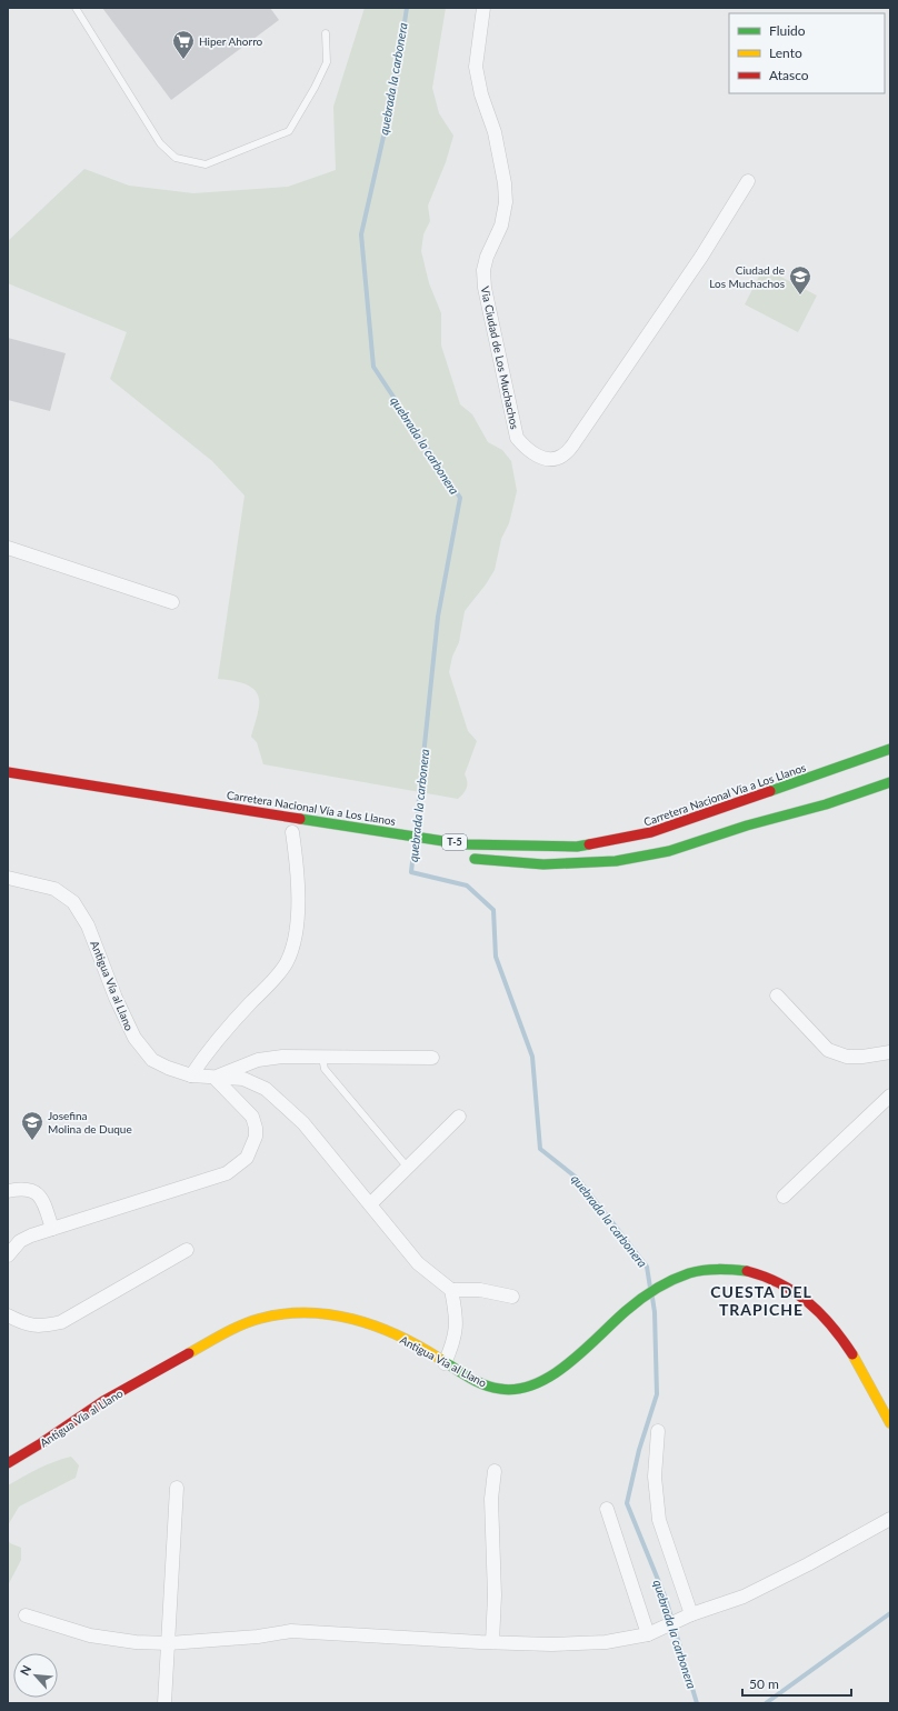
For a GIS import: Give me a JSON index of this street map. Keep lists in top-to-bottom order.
{
  "streets": {
    "main road": ["Carretera Nacional Vía a Los Llanos", "T-5", "Antigua Vía al Llano"],
    "street": ["Via Ciudad de Los Muchachos"]
  },
  "districts": ["CUESTA DEL TRAPICHE"],
  "water": ["quebrada la carbonera"],
  "places": {
    "supermarket": ["Hiper Ahorro"],
    "school or university": ["Ciudad de Los Muchachos", "Josefina Molina de Duque"]
  },
  "legend": ["Fluido", "Lento", "Atasco"],
  "scale_bar": "50 m",
  "north": "top left"
}
